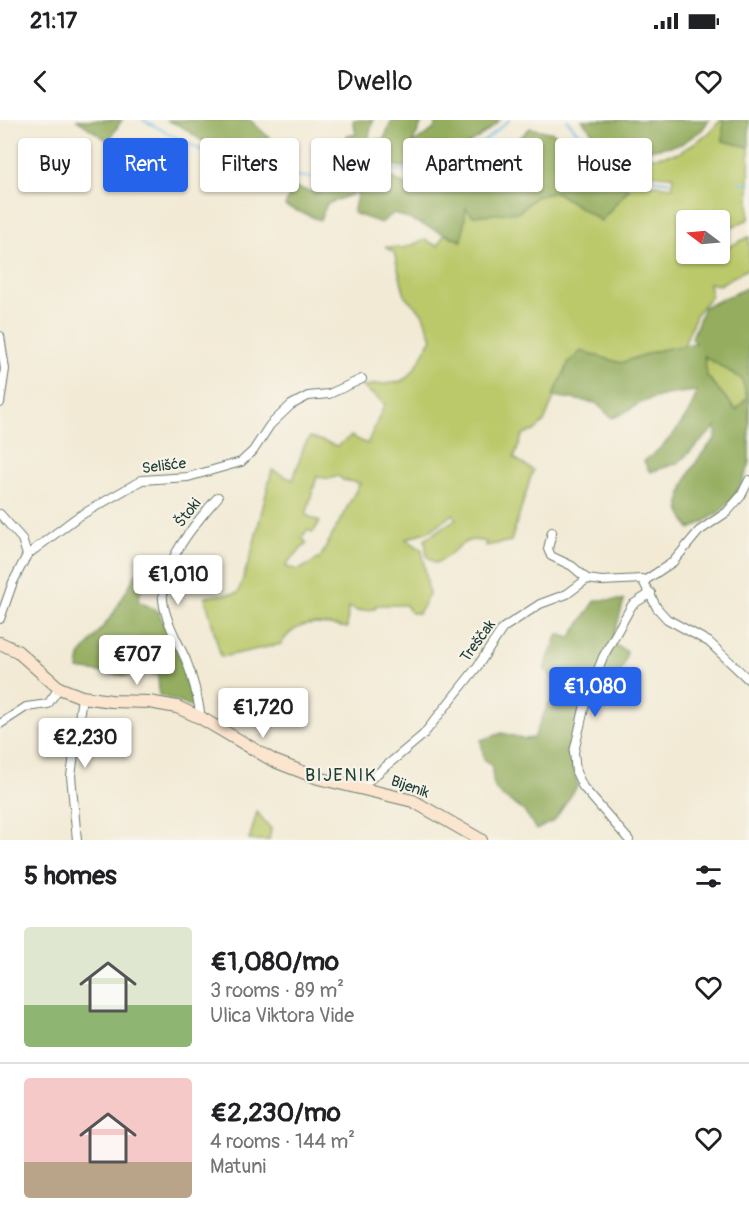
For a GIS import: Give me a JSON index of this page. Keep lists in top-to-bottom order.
{
  "streets": {
    "main road": ["Bijenik"],
    "street": ["Selišće", "Štoki", "Treščak"]
  },
  "crossings": [
    ["Štoki", "Bijenik"],
    ["Treščak", "Bijenik"]
  ],
  "districts": ["BIJENIK"],
  "north": "left",
  "page": {
    "status": "21:17",
    "header": "Dwello",
    "chip": [
      "Buy",
      "Rent",
      "Filters",
      "New",
      "Apartment",
      "House"
    ],
    "price": [
      "€1,010",
      "€707",
      "€1,080",
      "€1,720",
      "€2,230"
    ],
    "heading": "5 homes",
    "list": [
      {
        "name": "€1,080/mo",
        "note": "3 rooms · 89 m² · Ulica Viktora Vide"
      },
      {
        "name": "€2,230/mo",
        "note": "4 rooms · 144 m² · Matuni"
      }
    ]
  }
}
